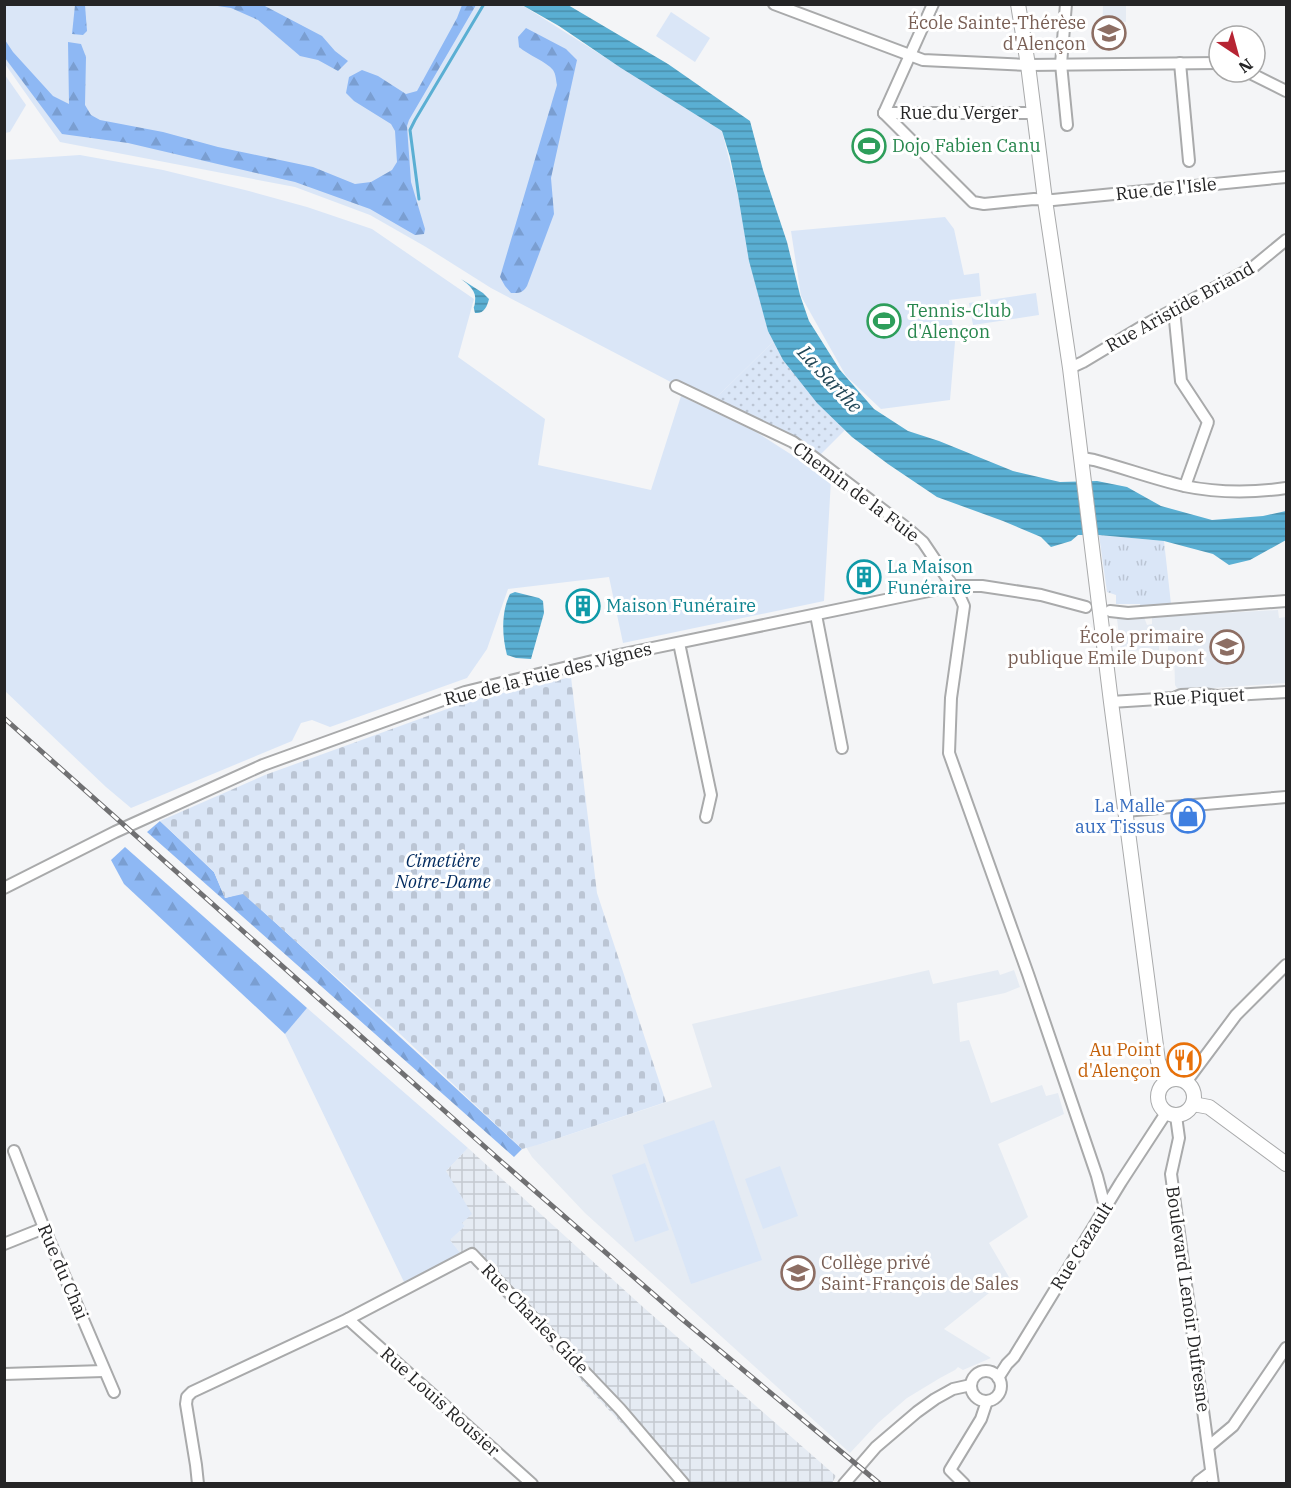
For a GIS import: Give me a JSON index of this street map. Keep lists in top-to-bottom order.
{
  "streets": {
    "street": [
      "Rue du Verger",
      "Rue de l'Isle",
      "Rue Aristide Briand",
      "Chemin de la Fuie",
      "Rue de la Fuie des Vignes",
      "Rue Piquet",
      "Rue Cazault",
      "Rue du Chai",
      "Boulevard Lenoir Dufresne",
      "Rue Charles Gide",
      "Rue Louis Rousier"
    ]
  },
  "crossings": [
    ["Rue du Verger", "Rue de l'Isle"],
    ["Chemin de la Fuie", "Rue de la Fuie des Vignes"],
    ["Chemin de la Fuie", "Rue Cazault"],
    ["Rue Cazault", "Boulevard Lenoir Dufresne"],
    ["Rue Charles Gide", "Rue Louis Rousier"]
  ],
  "water": ["La Sarthe"],
  "parks": ["Cimetière Notre-Dame"],
  "places": {
    "school or university": ["École Sainte-Thérèse d'Alençon", "École primaire publique Emile Dupont", "Collège privé Saint-François de Sales"],
    "sports": ["Dojo Fabien Canu", "Tennis-Club d'Alençon"],
    "building": ["La Maison Funéraire", "Maison Funéraire"],
    "shop": ["La Malle aux Tissus"],
    "restaurant": ["Au Point d'Alençon"]
  },
  "north": "bottom right"
}
